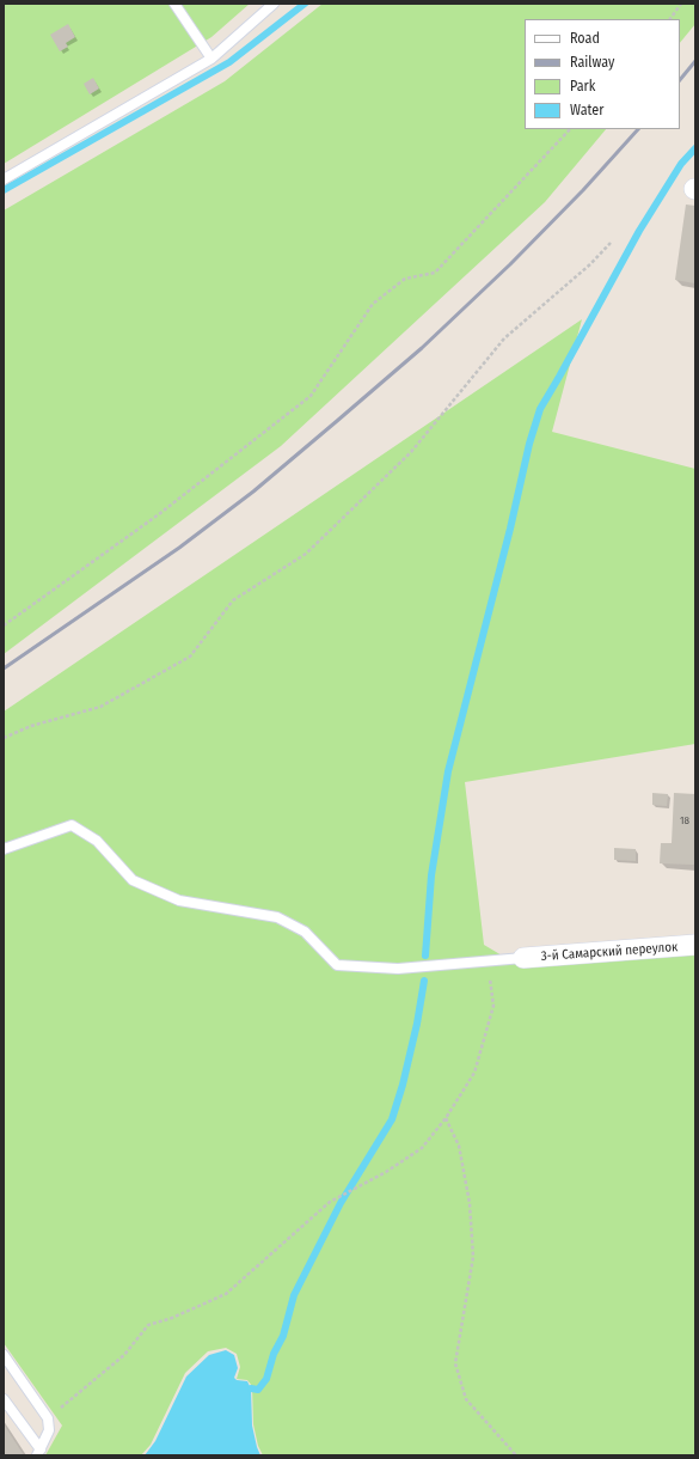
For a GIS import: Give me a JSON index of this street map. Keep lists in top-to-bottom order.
{
  "streets": {
    "street": ["3-й Самарский переулок"]
  },
  "house_numbers": ["18"],
  "legend": [
    "Road",
    "Railway",
    "Park",
    "Water"
  ]
}
